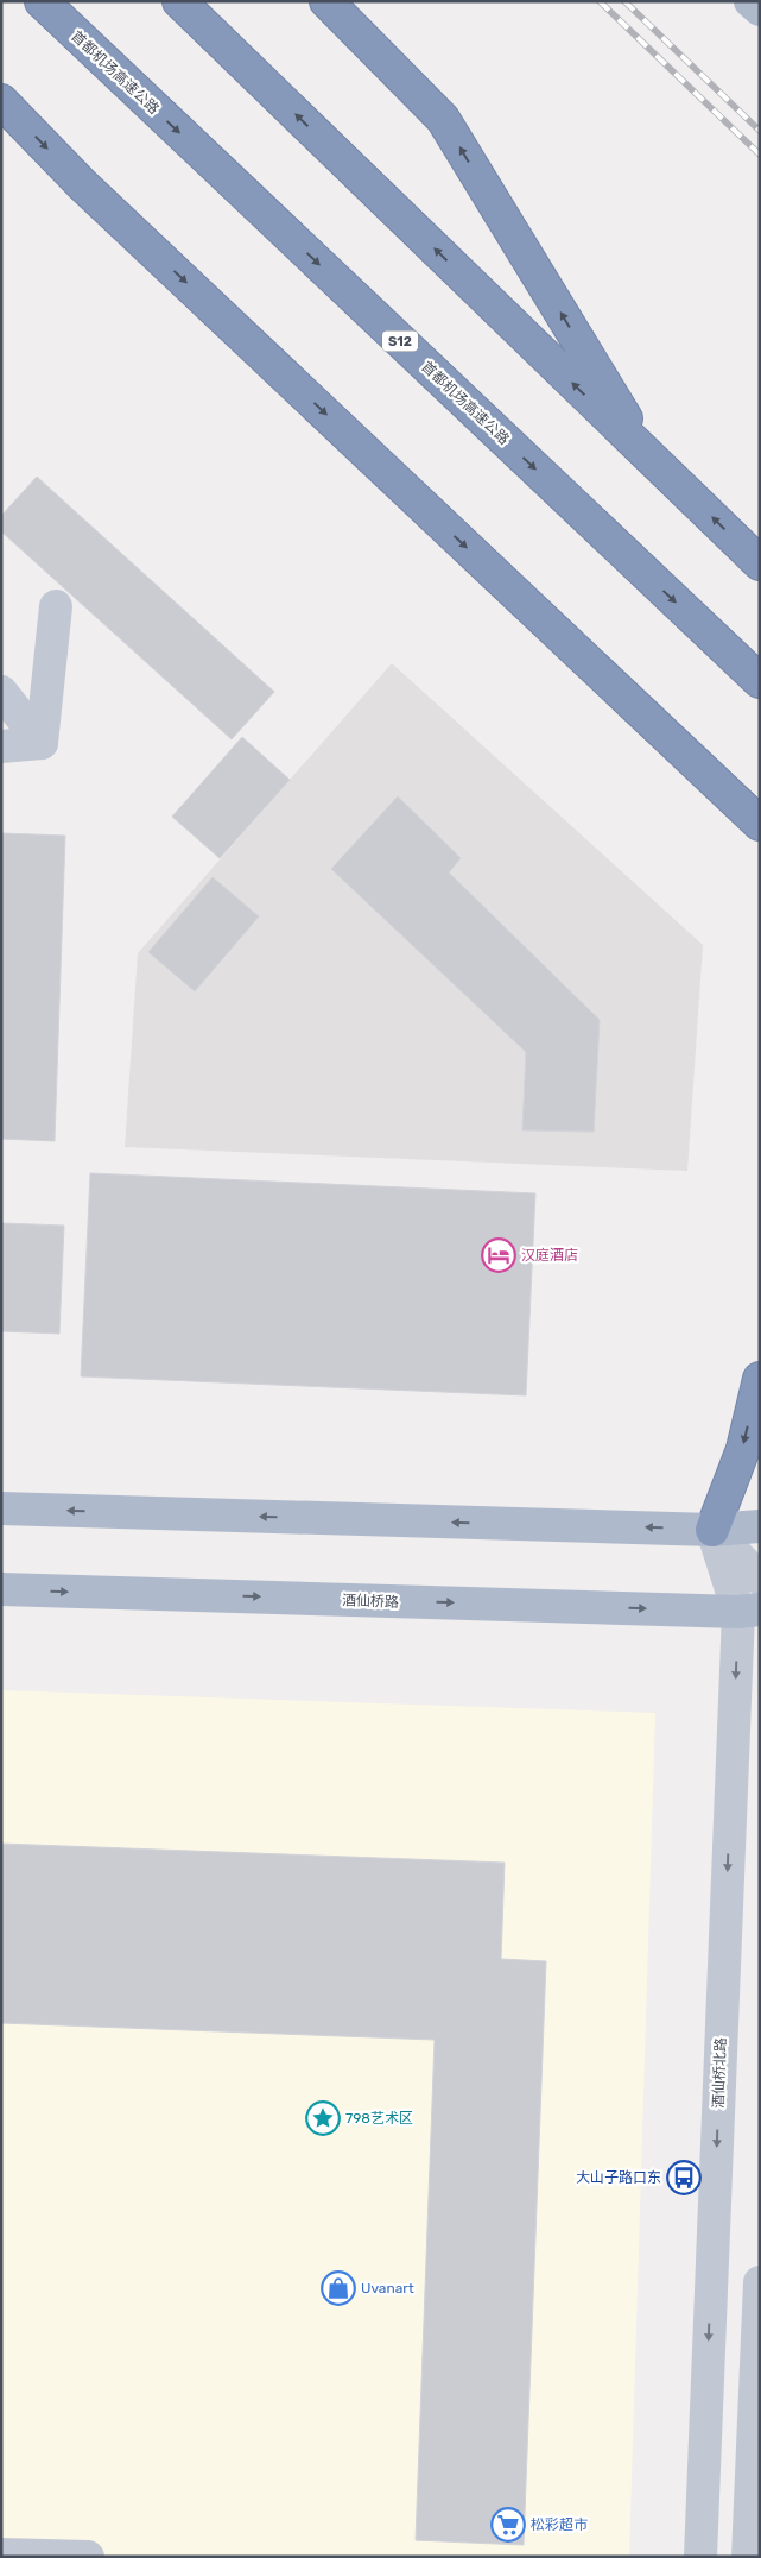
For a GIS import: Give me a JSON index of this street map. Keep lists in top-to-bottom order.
{
  "streets": {
    "highway": ["首都机场高速公路", "S12"],
    "main road": ["酒仙桥路"],
    "street": ["酒仙桥北路"]
  },
  "crossings": [
    ["酒仙桥路", "酒仙桥北路"]
  ],
  "one_way": ["酒仙桥北路"],
  "places": {
    "hotel": ["汉庭酒店"],
    "place": ["798艺术区"],
    "bus stop": ["大山子路口东"],
    "shop": ["Uvanart"],
    "supermarket": ["松彩超市"]
  }
}
